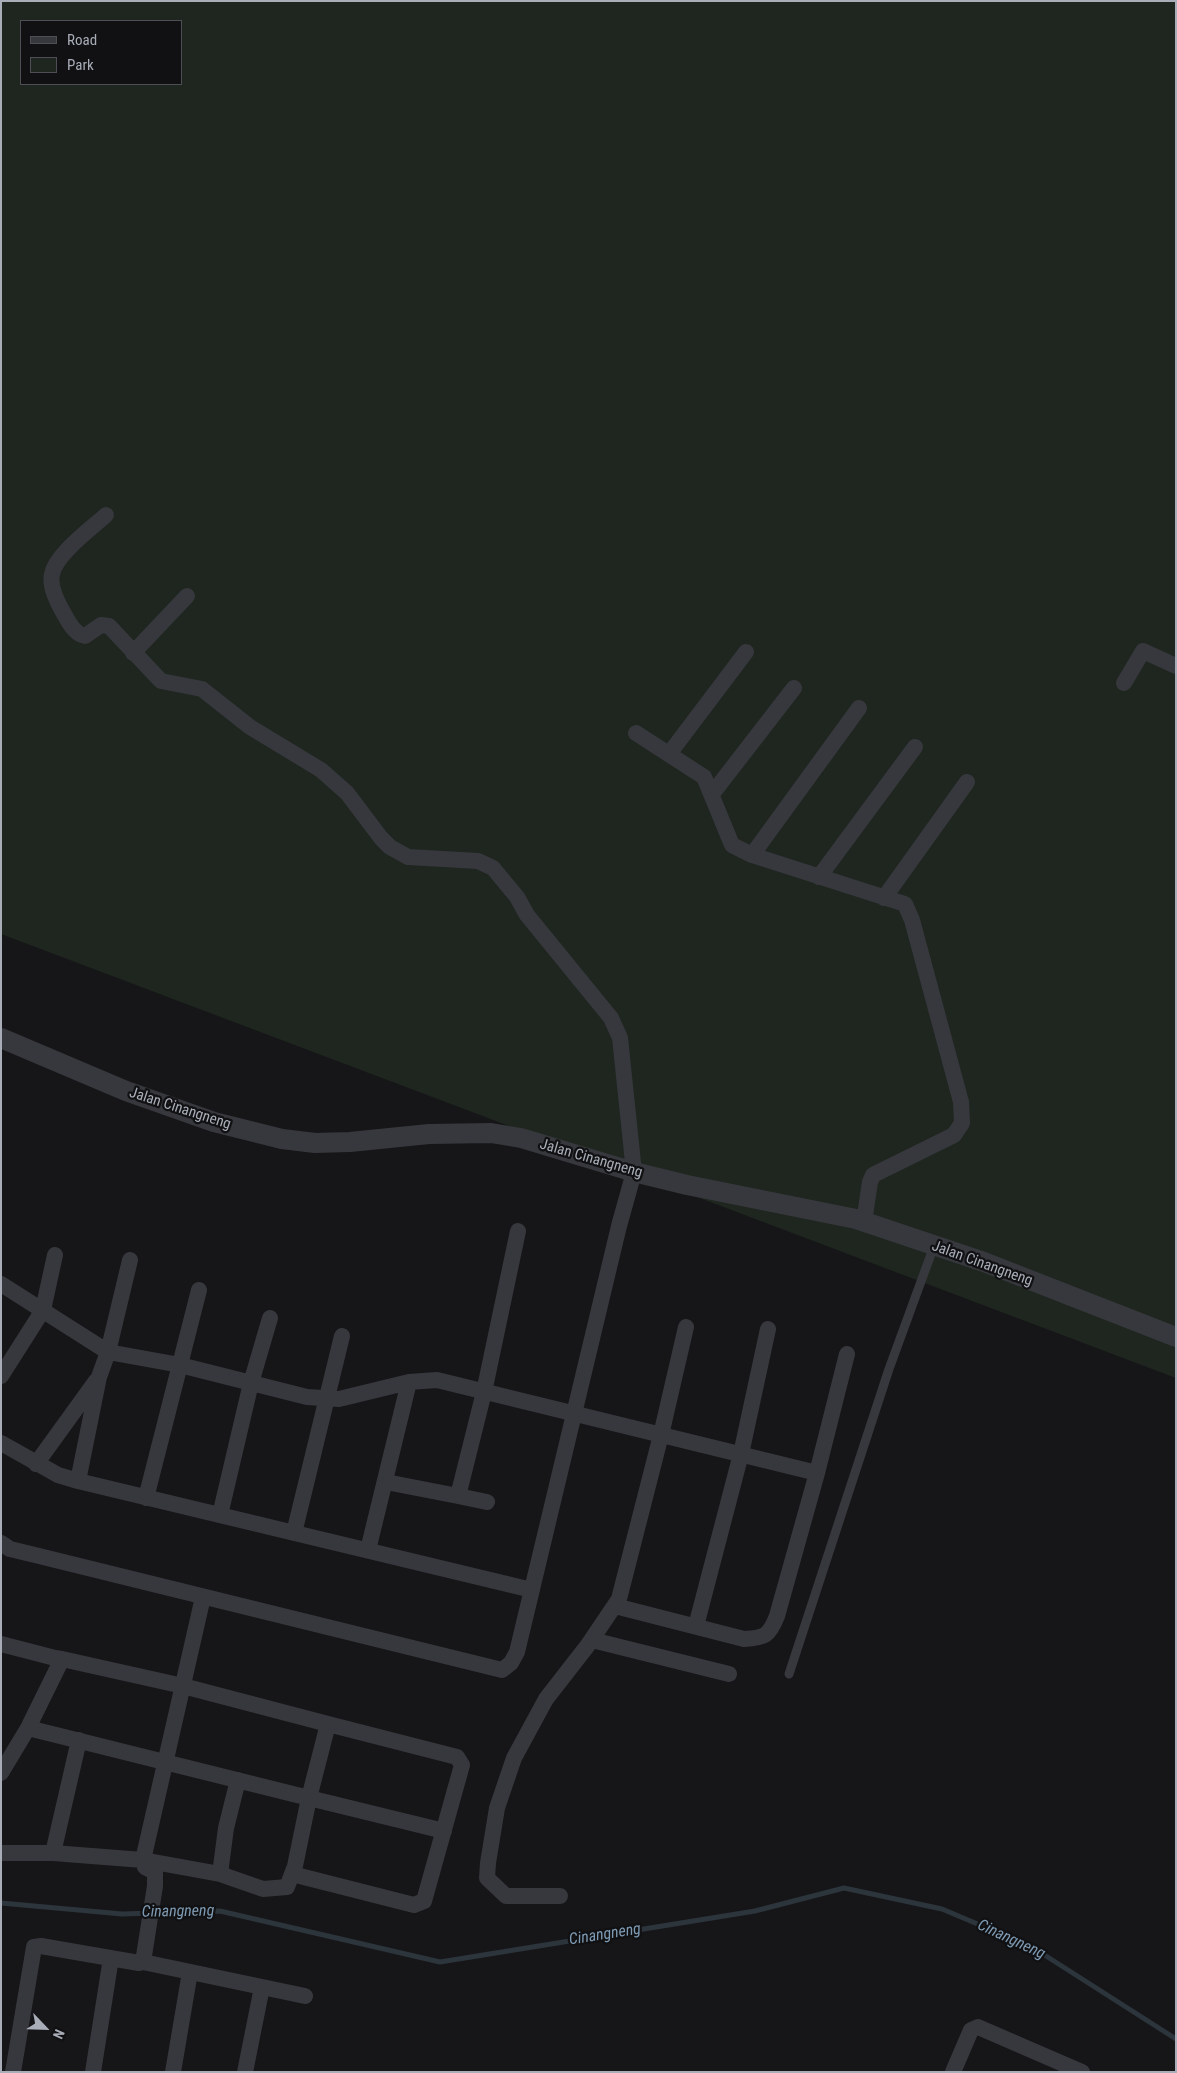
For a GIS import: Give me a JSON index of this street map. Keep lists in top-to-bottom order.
{
  "streets": {
    "street": ["Jalan Cinangneng"]
  },
  "water": ["Cinangneng"],
  "legend": ["Road", "Park"],
  "north": "bottom right"
}
